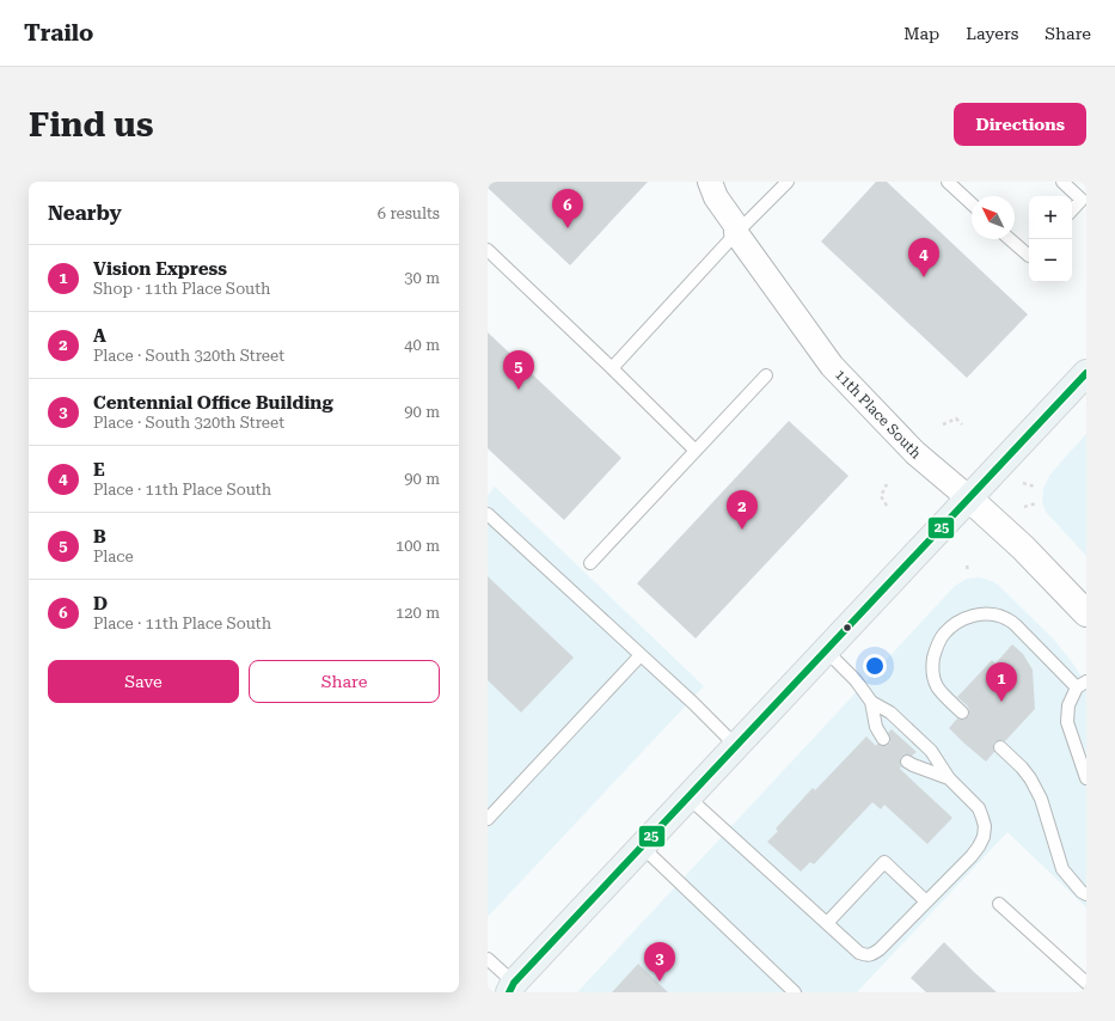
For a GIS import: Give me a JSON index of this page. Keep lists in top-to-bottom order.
{
  "streets": {
    "street": ["11th Place South"]
  },
  "lines": ["transit line 25"],
  "north": "top left",
  "page": {
    "header": "Trailo",
    "nav": ["Map", "Layers", "Share"],
    "buttons": [
      "Directions",
      ["Save", "Share"]
    ],
    "title": "Find us",
    "heading": ["Nearby", "6 results"],
    "pins": [
      "6",
      "4",
      "5",
      "2",
      "1",
      "3"
    ],
    "map_buttons": ["+", "−"],
    "list": [
      {
        "mark": "1",
        "name": "Vision Express",
        "note": "Shop · 11th Place South",
        "value": "30 m"
      },
      {
        "mark": "2",
        "name": "A",
        "note": "Place · South 320th Street",
        "value": "40 m"
      },
      {
        "mark": "3",
        "name": "Centennial Office Building",
        "note": "Place · South 320th Street",
        "value": "90 m"
      },
      {
        "mark": "4",
        "name": "E",
        "note": "Place · 11th Place South",
        "value": "90 m"
      },
      {
        "mark": "5",
        "name": "B",
        "note": "Place",
        "value": "100 m"
      },
      {
        "mark": "6",
        "name": "D",
        "note": "Place · 11th Place South",
        "value": "120 m"
      }
    ]
  }
}
